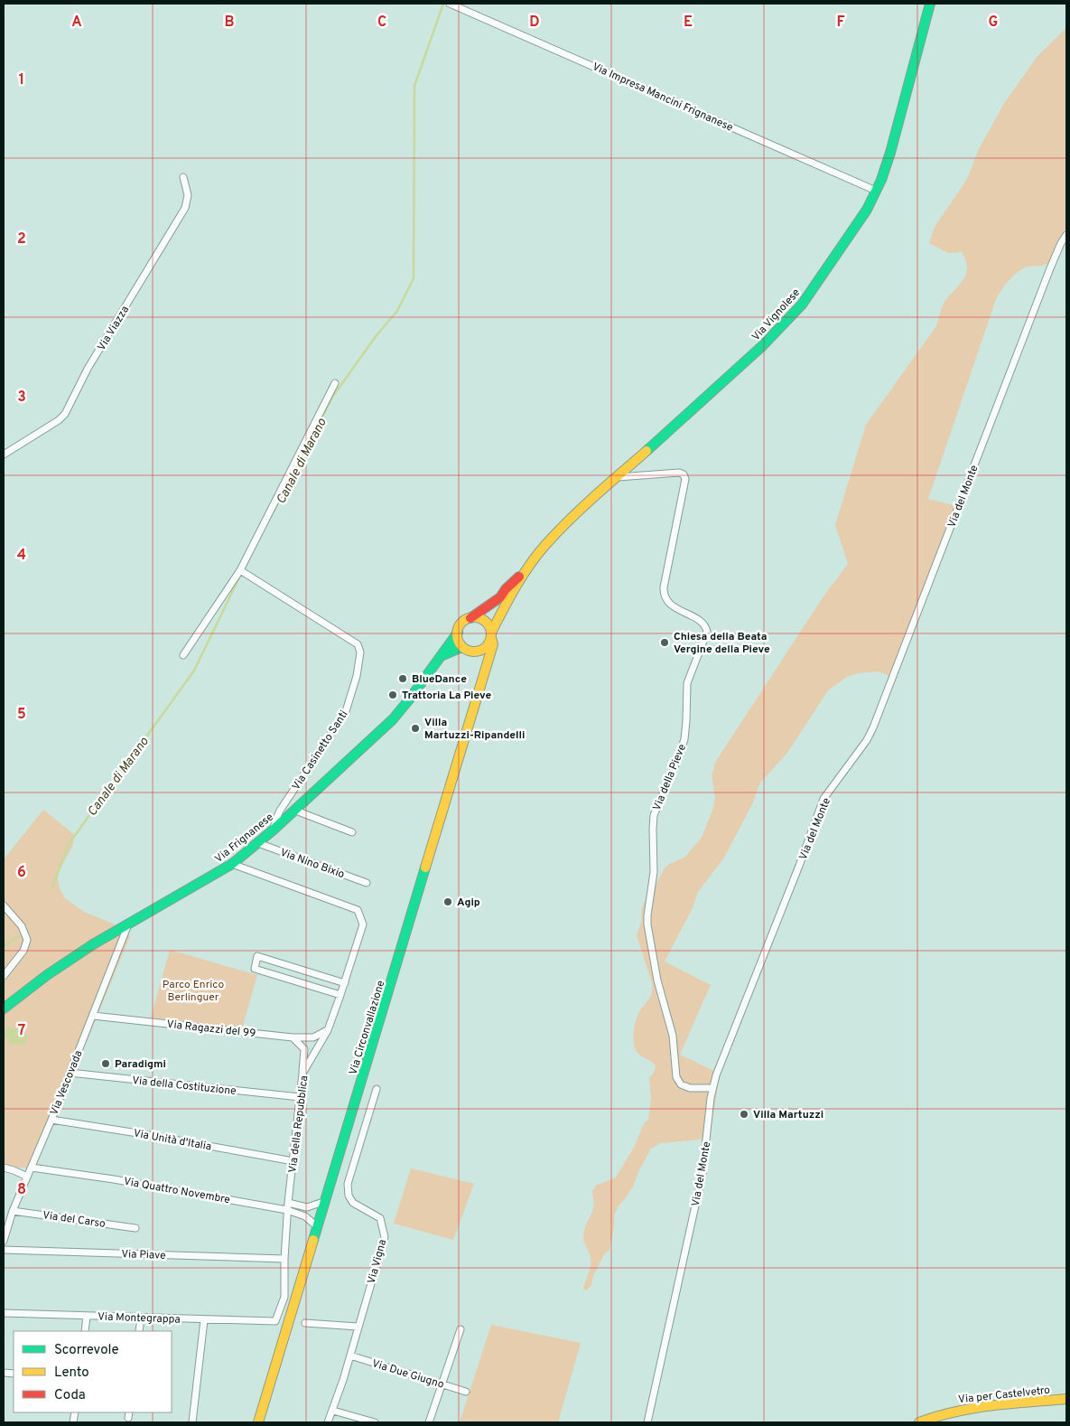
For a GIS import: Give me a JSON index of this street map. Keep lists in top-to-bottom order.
{
  "streets": {
    "main road": [
      "Via Vignolese",
      "Via Frignanese",
      "Via Circonvallazione",
      "Via per Castelvetro"
    ],
    "street": [
      "Via Impresa Mancini Frignanese",
      "Via Viazza",
      "Via del Monte",
      "Via Casinetto Santi",
      "Via della Pieve",
      "Via Nino Bixio",
      "Via Ragazzi del 99",
      "Via Vescovada",
      "Via della Costituzione",
      "Via della Repubblica",
      "Via Unità d'Italia",
      "Via Quattro Novembre",
      "Via del Carso",
      "Via Piave",
      "Via Vigna",
      "Via Montegrappa",
      "Via Due Giugno"
    ]
  },
  "crossings": [
    ["Via Impresa Mancini Frignanese", "Via Vignolese"],
    ["Via Vignolese", "Via della Pieve"],
    ["Via Vignolese", "Via Circonvallazione"],
    ["Via del Monte", "Via della Pieve"],
    ["Via Casinetto Santi", "Via Frignanese"],
    ["Via Frignanese", "Via Nino Bixio"],
    ["Via Frignanese", "Via Circonvallazione"],
    ["Via Frignanese", "Via Vescovada"],
    ["Via Frignanese", "Via della Repubblica"],
    ["Via Circonvallazione", "Via Quattro Novembre"],
    ["Via Ragazzi del 99", "Via Vescovada"],
    ["Via Ragazzi del 99", "Via della Repubblica"],
    ["Via Vescovada", "Via della Costituzione"],
    ["Via Vescovada", "Via Unità d'Italia"],
    ["Via Vescovada", "Via Quattro Novembre"],
    ["Via Vescovada", "Via del Carso"],
    ["Via della Costituzione", "Via della Repubblica"],
    ["Via della Repubblica", "Via Unità d'Italia"],
    ["Via della Repubblica", "Via Quattro Novembre"],
    ["Via della Repubblica", "Via Piave"],
    ["Via della Repubblica", "Via Montegrappa"],
    ["Via Vigna", "Via Due Giugno"]
  ],
  "water": ["Canale di Marano"],
  "parks": ["Parco Enrico Berlinguer"],
  "places": [
    "Chiesa della Beata Vergine della Pieve",
    "BlueDance",
    "Trattoria La Pieve",
    "Villa Martuzzi-Ripandelli",
    "Agip",
    "Paradigmi",
    "Villa Martuzzi"
  ],
  "legend": ["Scorrevole", "Lento", "Coda"],
  "grid": {
    "columns": [
      "A",
      "B",
      "C",
      "D",
      "E",
      "F",
      "G"
    ],
    "rows": [
      "1",
      "2",
      "3",
      "4",
      "5",
      "6",
      "7",
      "8"
    ]
  }
}
